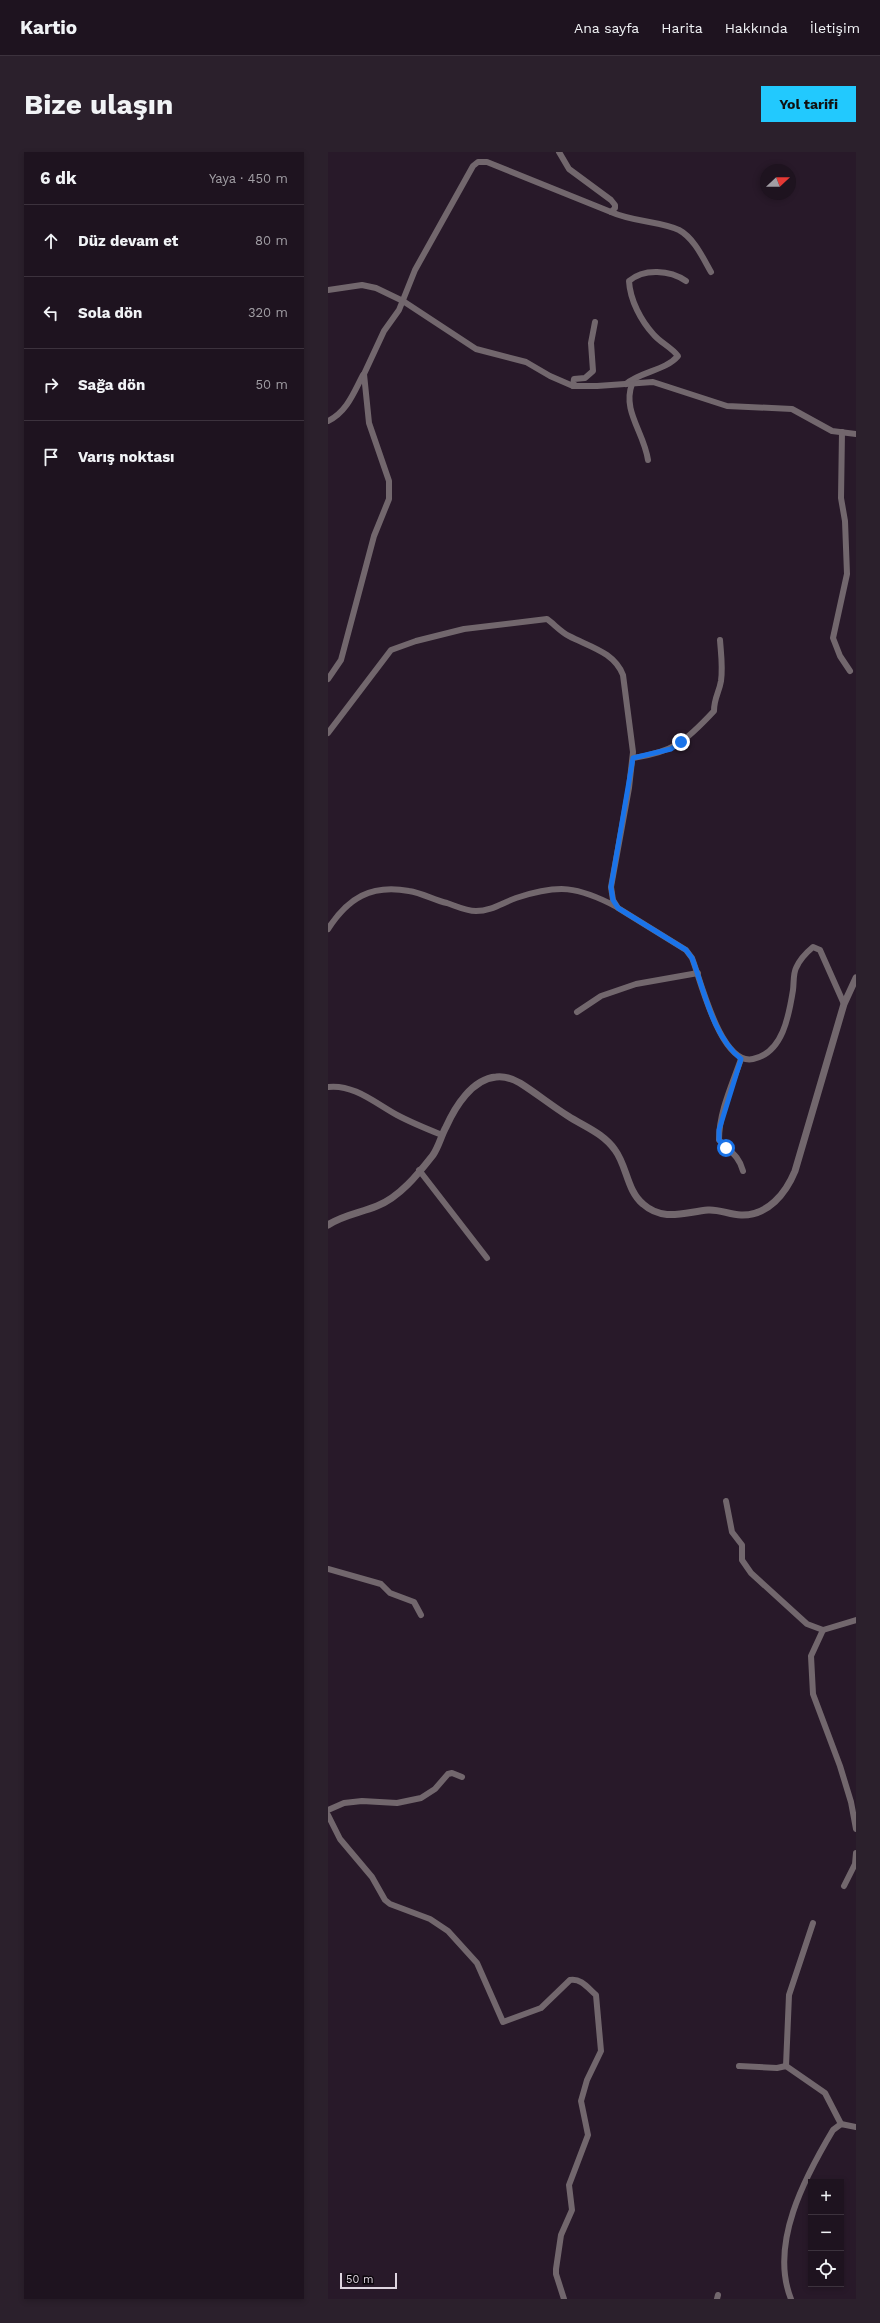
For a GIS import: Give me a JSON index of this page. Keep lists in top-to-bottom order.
{
  "scale_bar": "50 m",
  "north": "right",
  "page": {
    "header": "Kartio",
    "nav": [
      "Ana sayfa",
      "Harita",
      "Hakkında",
      "İletişim"
    ],
    "buttons": "Yol tarifi",
    "title": "Bize ulaşın",
    "heading": ["6 dk", "Yaya · 450 m"],
    "list": [
      ["Düz devam et", "80 m"],
      ["Sola dön", "320 m"],
      ["Sağa dön", "50 m"],
      "Varış noktası"
    ],
    "map_buttons": ["+", "−"],
    "scale": "50 m"
  }
}
